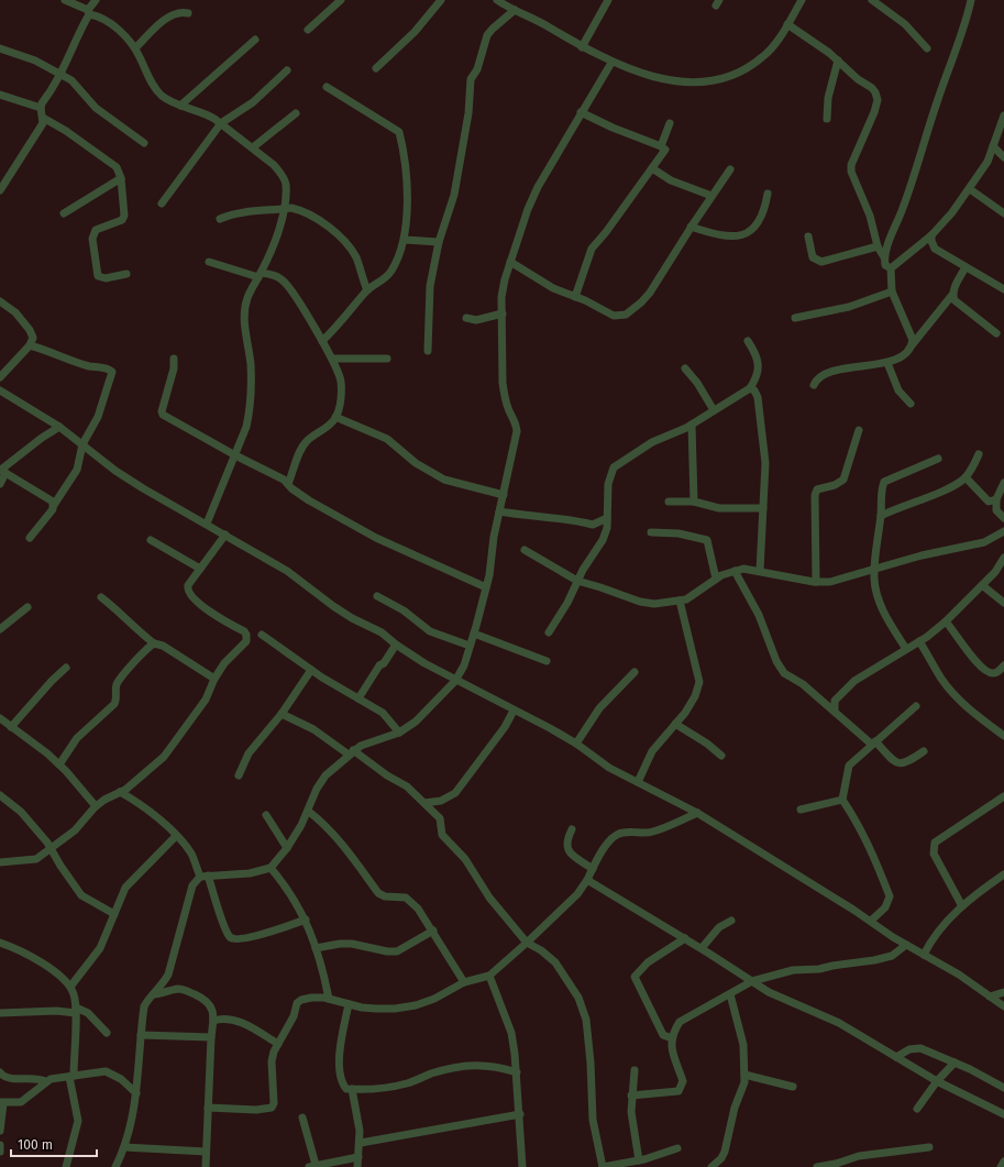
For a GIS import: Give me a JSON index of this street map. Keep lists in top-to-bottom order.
{
  "scale_bar": "100 m"
}
